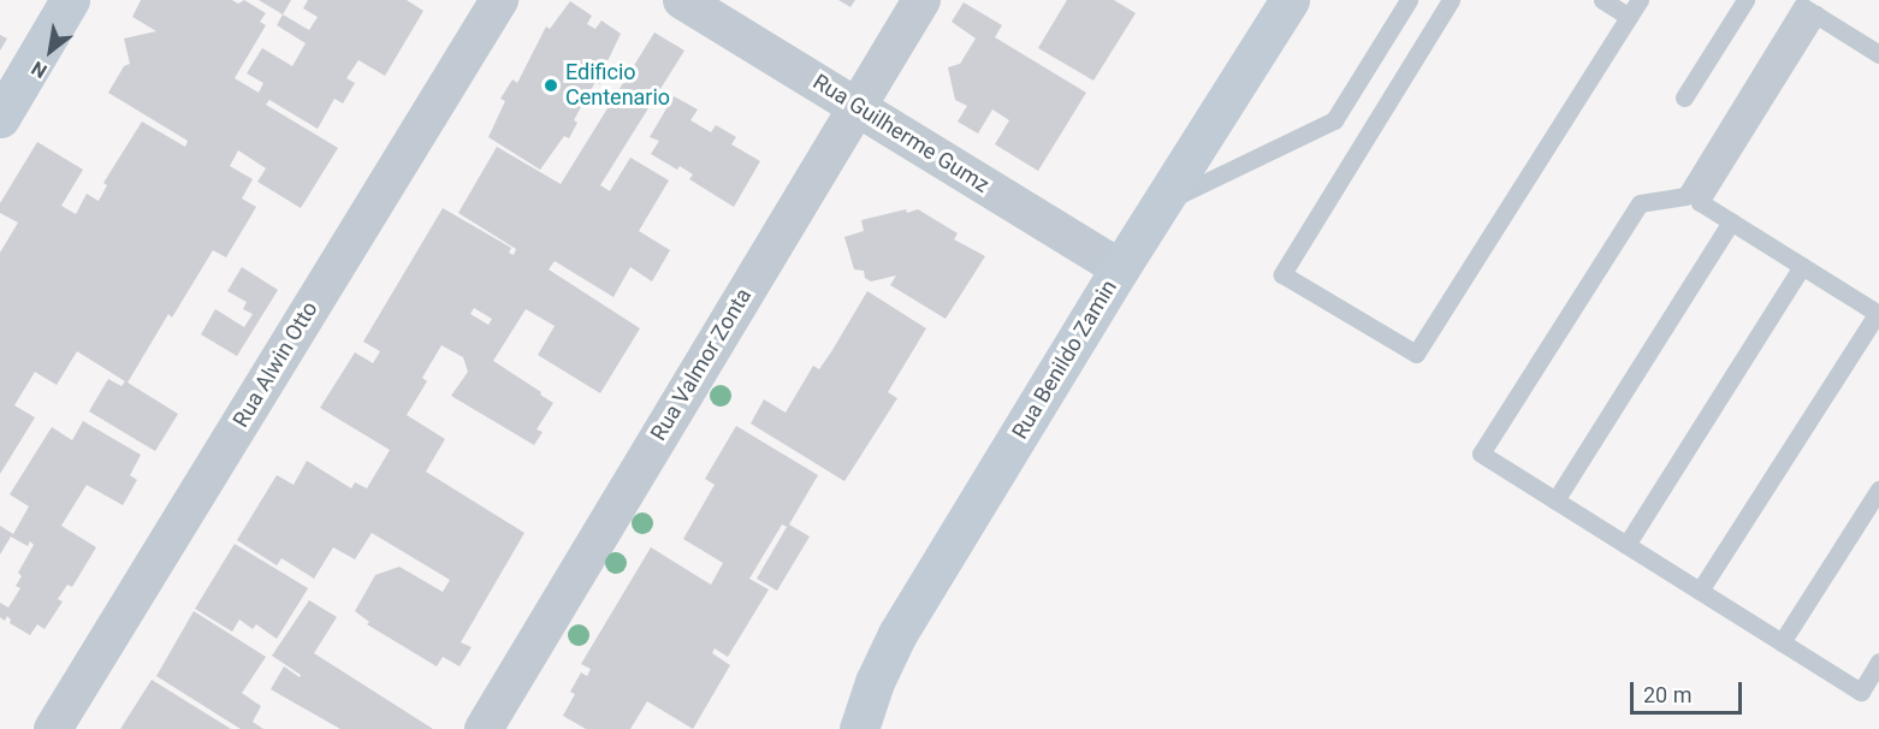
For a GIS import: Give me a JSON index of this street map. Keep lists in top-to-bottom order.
{
  "streets": {
    "main road": ["Rua Benildo Zamin"],
    "street": ["Rua Guilherme Gumz", "Rua Alwin Otto", "Rua Valmor Zonta"]
  },
  "crossings": [
    ["Rua Guilherme Gumz", "Rua Benildo Zamin"],
    ["Rua Guilherme Gumz", "Rua Valmor Zonta"]
  ],
  "places": ["Edificio Centenario"],
  "scale_bar": "20 m",
  "north": "bottom left"
}
